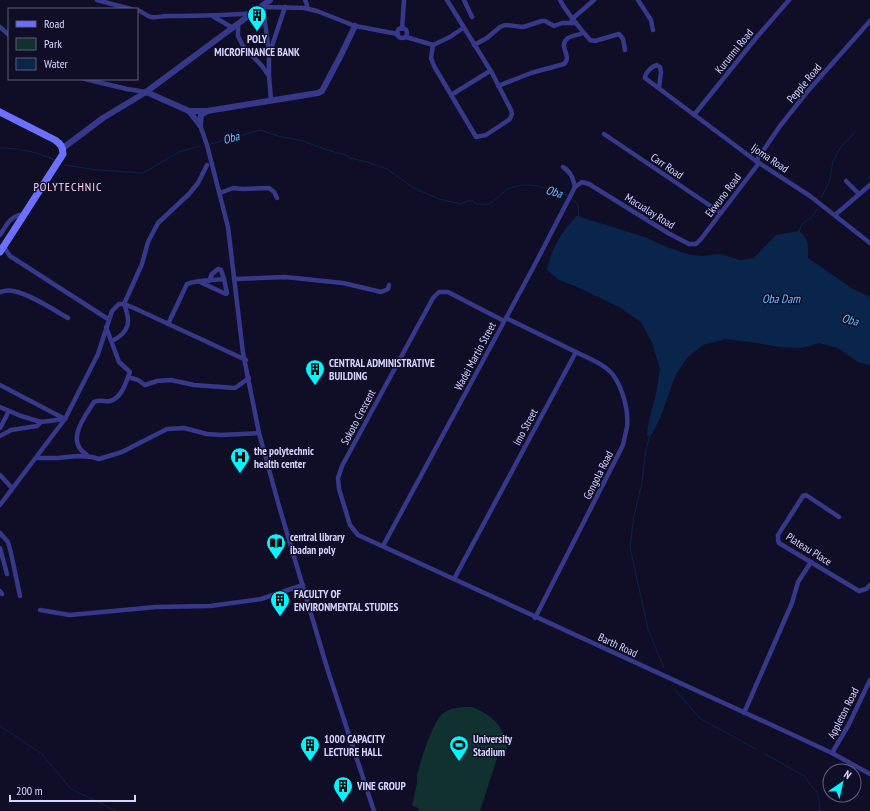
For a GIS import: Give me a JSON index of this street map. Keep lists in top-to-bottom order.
{
  "streets": {
    "street": [
      "Kurunmi Road",
      "Pepple Road",
      "Ijoma Road",
      "Carr Road",
      "Ekwuno Road",
      "Macualay Road",
      "Wadei Martin Street",
      "Sokoto Crescent",
      "Imo Street",
      "Gongola Road",
      "Plateau Place",
      "Barth Road",
      "Appleton Road"
    ]
  },
  "crossings": [
    ["Kurunmi Road", "Ijoma Road"],
    ["Pepple Road", "Ijoma Road"],
    ["Pepple Road", "Ekwuno Road"],
    ["Ijoma Road", "Ekwuno Road"],
    ["Carr Road", "Ekwuno Road"],
    ["Ekwuno Road", "Macualay Road"],
    ["Macualay Road", "Wadei Martin Street"],
    ["Wadei Martin Street", "Sokoto Crescent"],
    ["Wadei Martin Street", "Barth Road"],
    ["Sokoto Crescent", "Barth Road"],
    ["Imo Street", "Gongola Road"],
    ["Imo Street", "Barth Road"],
    ["Gongola Road", "Barth Road"],
    ["Barth Road", "Appleton Road"]
  ],
  "districts": ["POLYTECHNIC"],
  "water": ["Oba", "Oba Dam"],
  "places": {
    "building": [
      "POLY MICROFINANCE BANK",
      "CENTRAL ADMINISTRATIVE BUILDING",
      "FACULTY OF ENVIRONMENTAL STUDIES",
      "1000 CAPACITY LECTURE HALL",
      "VINE GROUP"
    ],
    "hospital": ["the polytechnic health center"],
    "library": ["central library ibadan poly"],
    "sports": ["University Stadium"]
  },
  "legend": ["Road", "Park", "Water"],
  "scale_bar": "200 m",
  "north": "top right"
}
